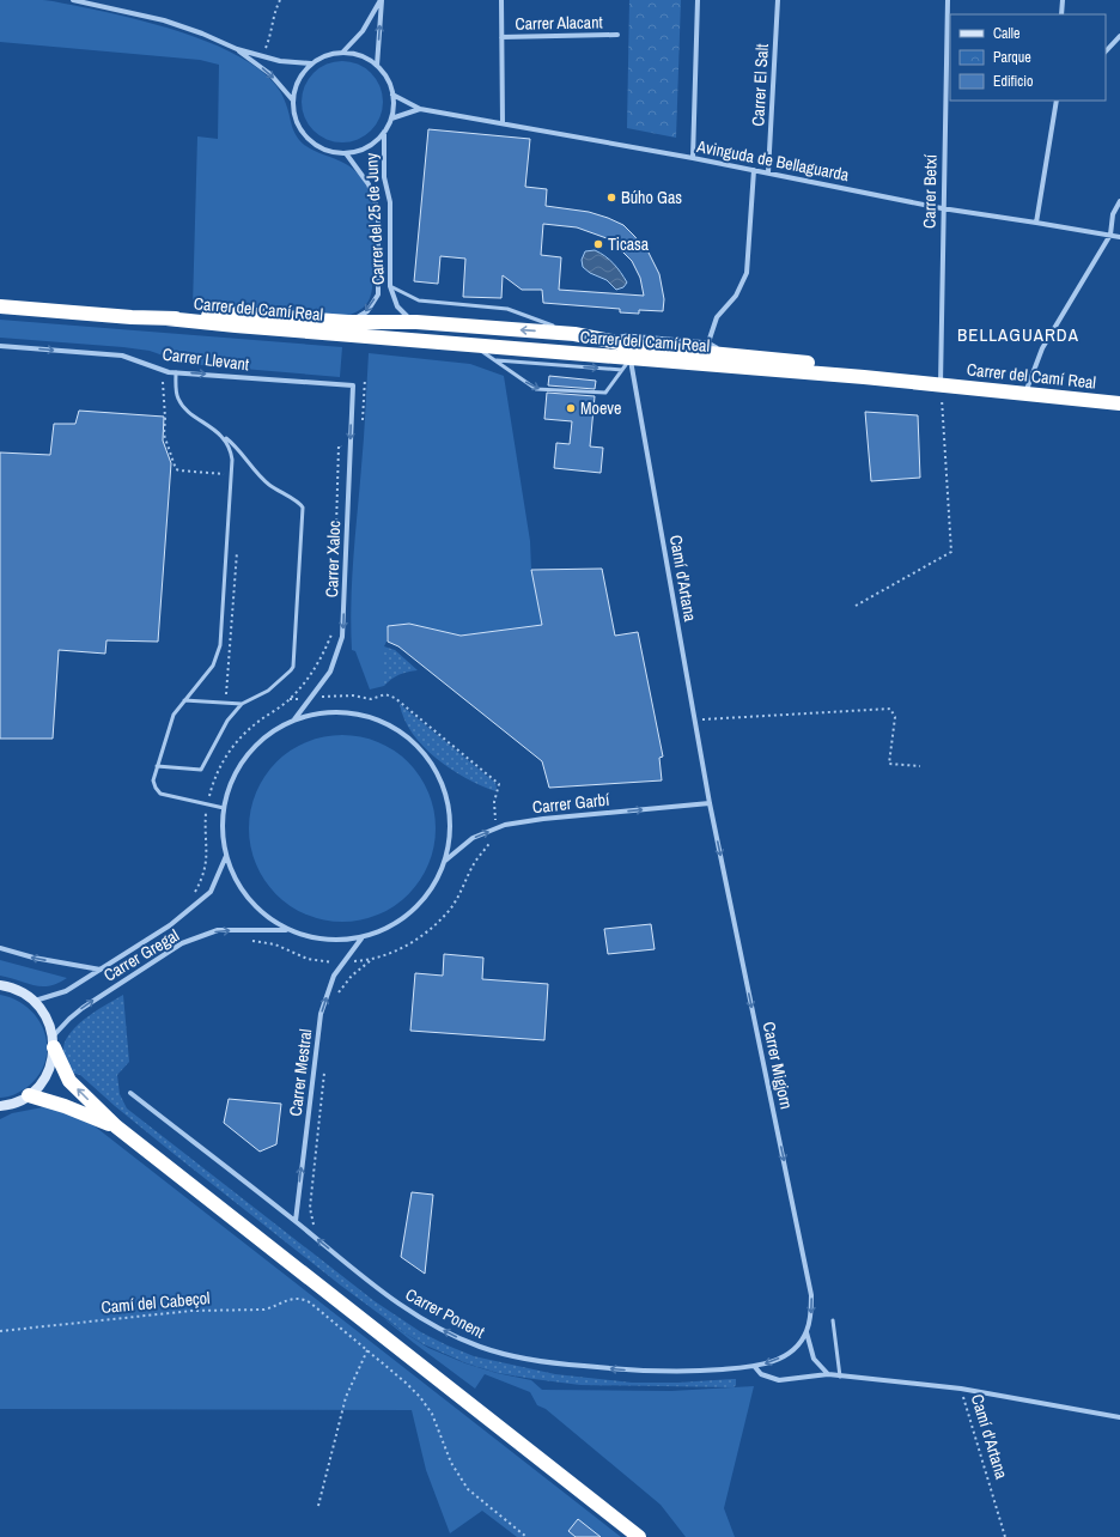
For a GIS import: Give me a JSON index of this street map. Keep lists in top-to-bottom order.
{
  "streets": {
    "highway": ["Carrer del Camí Real"],
    "street": [
      "Carrer Alacant",
      "Carrer El Salt",
      "Avinguda de Bellaguarda",
      "Carrer Betxí",
      "Carrer del 25 de Juny",
      "Carrer Llevant",
      "Carrer Xaloc",
      "Camí d'Artana",
      "Carrer Garbí",
      "Carrer Gregal",
      "Carrer Migjorn",
      "Carrer Mestral",
      "Carrer Ponent"
    ],
    "path": ["Camí del Cabeçol"]
  },
  "crossings": [
    ["Carrer El Salt", "Avinguda de Bellaguarda"],
    ["Avinguda de Bellaguarda", "Carrer Betxí"],
    ["Avinguda de Bellaguarda", "Carrer del 25 de Juny"],
    ["Carrer Betxí", "Carrer del Camí Real"],
    ["Carrer del Camí Real", "Camí d'Artana"],
    ["Carrer Llevant", "Carrer Xaloc"],
    ["Camí d'Artana", "Carrer Garbí"],
    ["Camí d'Artana", "Carrer Migjorn"],
    ["Camí d'Artana", "Carrer Ponent"],
    ["Carrer Garbí", "Carrer Migjorn"],
    ["Carrer Migjorn", "Carrer Ponent"],
    ["Carrer Mestral", "Carrer Ponent"]
  ],
  "one_way": [
    "Carrer Llevant",
    "Carrer Xaloc",
    "Carrer Garbí",
    "Carrer Migjorn",
    "Carrer Mestral",
    "Carrer Ponent"
  ],
  "districts": ["BELLAGUARDA"],
  "places": ["Búho Gas", "Ticasa", "Moeve"],
  "legend": ["Calle", "Parque", "Edificio"]
}
